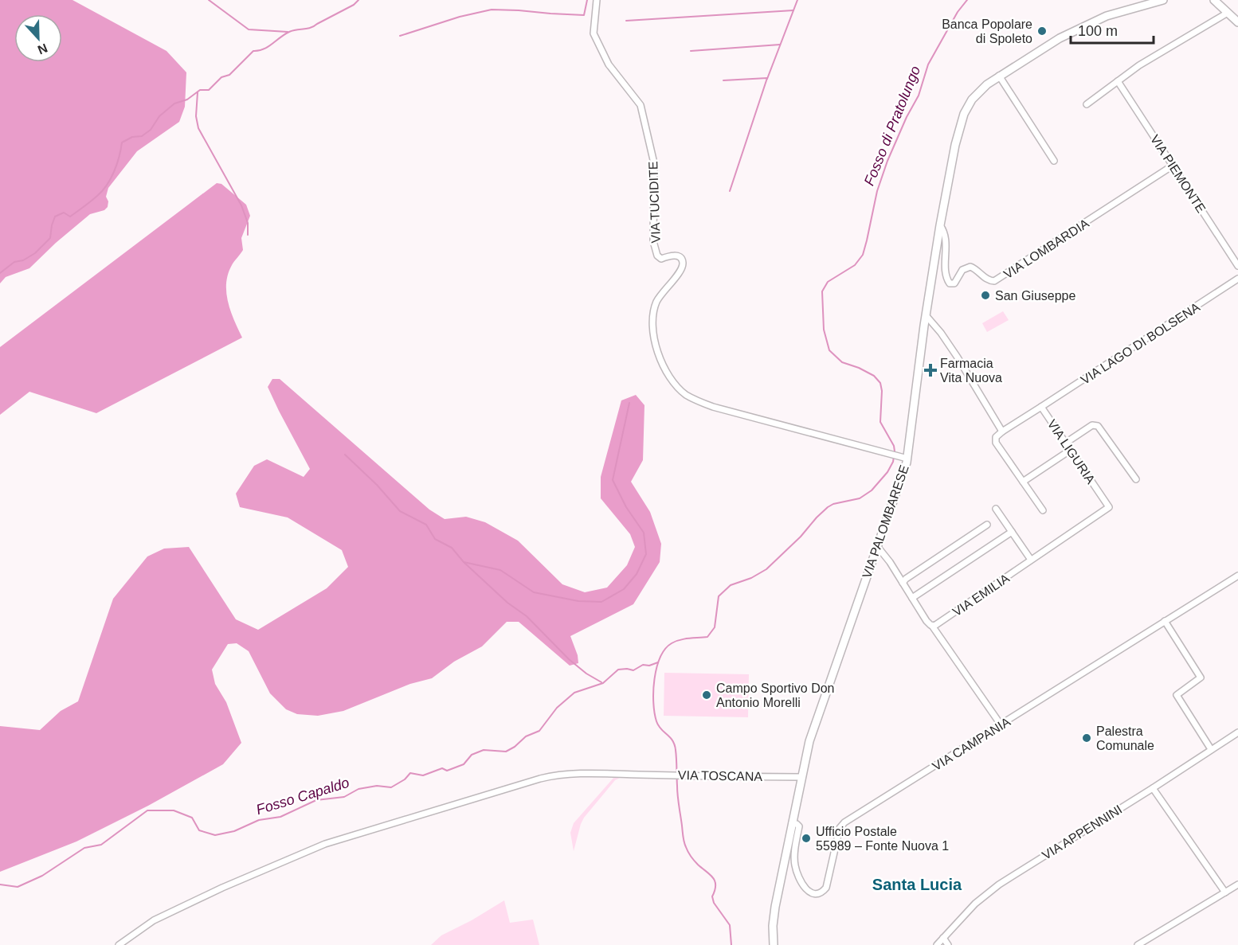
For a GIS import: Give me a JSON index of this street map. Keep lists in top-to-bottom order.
{
  "streets": {
    "main road": ["VIA PALOMBARESE"],
    "street": [
      "VIA PIEMONTE",
      "VIA TUCIDITE",
      "VIA LOMBARDIA",
      "VIA LAGO DI BOLSENA",
      "VIA LIGURIA",
      "VIA EMILIA",
      "VIA CAMPANIA",
      "VIA TOSCANA",
      "VIA APPENNINI"
    ]
  },
  "crossings": [
    ["VIA PIEMONTE", "VIA LOMBARDIA"],
    ["VIA TUCIDITE", "VIA PALOMBARESE"],
    ["VIA LOMBARDIA", "VIA PALOMBARESE"],
    ["VIA LAGO DI BOLSENA", "VIA LIGURIA"],
    ["VIA LIGURIA", "VIA EMILIA"],
    ["VIA PALOMBARESE", "VIA CAMPANIA"],
    ["VIA PALOMBARESE", "VIA TOSCANA"]
  ],
  "districts": ["Santa Lucia"],
  "water": ["Fosso di Pratolungo", "Fosso Capaldo"],
  "places": {
    "other": [
      "Banca Popolare di Spoleto",
      "San Giuseppe",
      "Campo Sportivo Don Antonio Morelli",
      "Palestra Comunale",
      "Ufficio Postale 55989 – Fonte Nuova 1"
    ],
    "health": ["Farmacia Vita Nuova"]
  },
  "scale_bar": "100 m",
  "north": "bottom"
}
